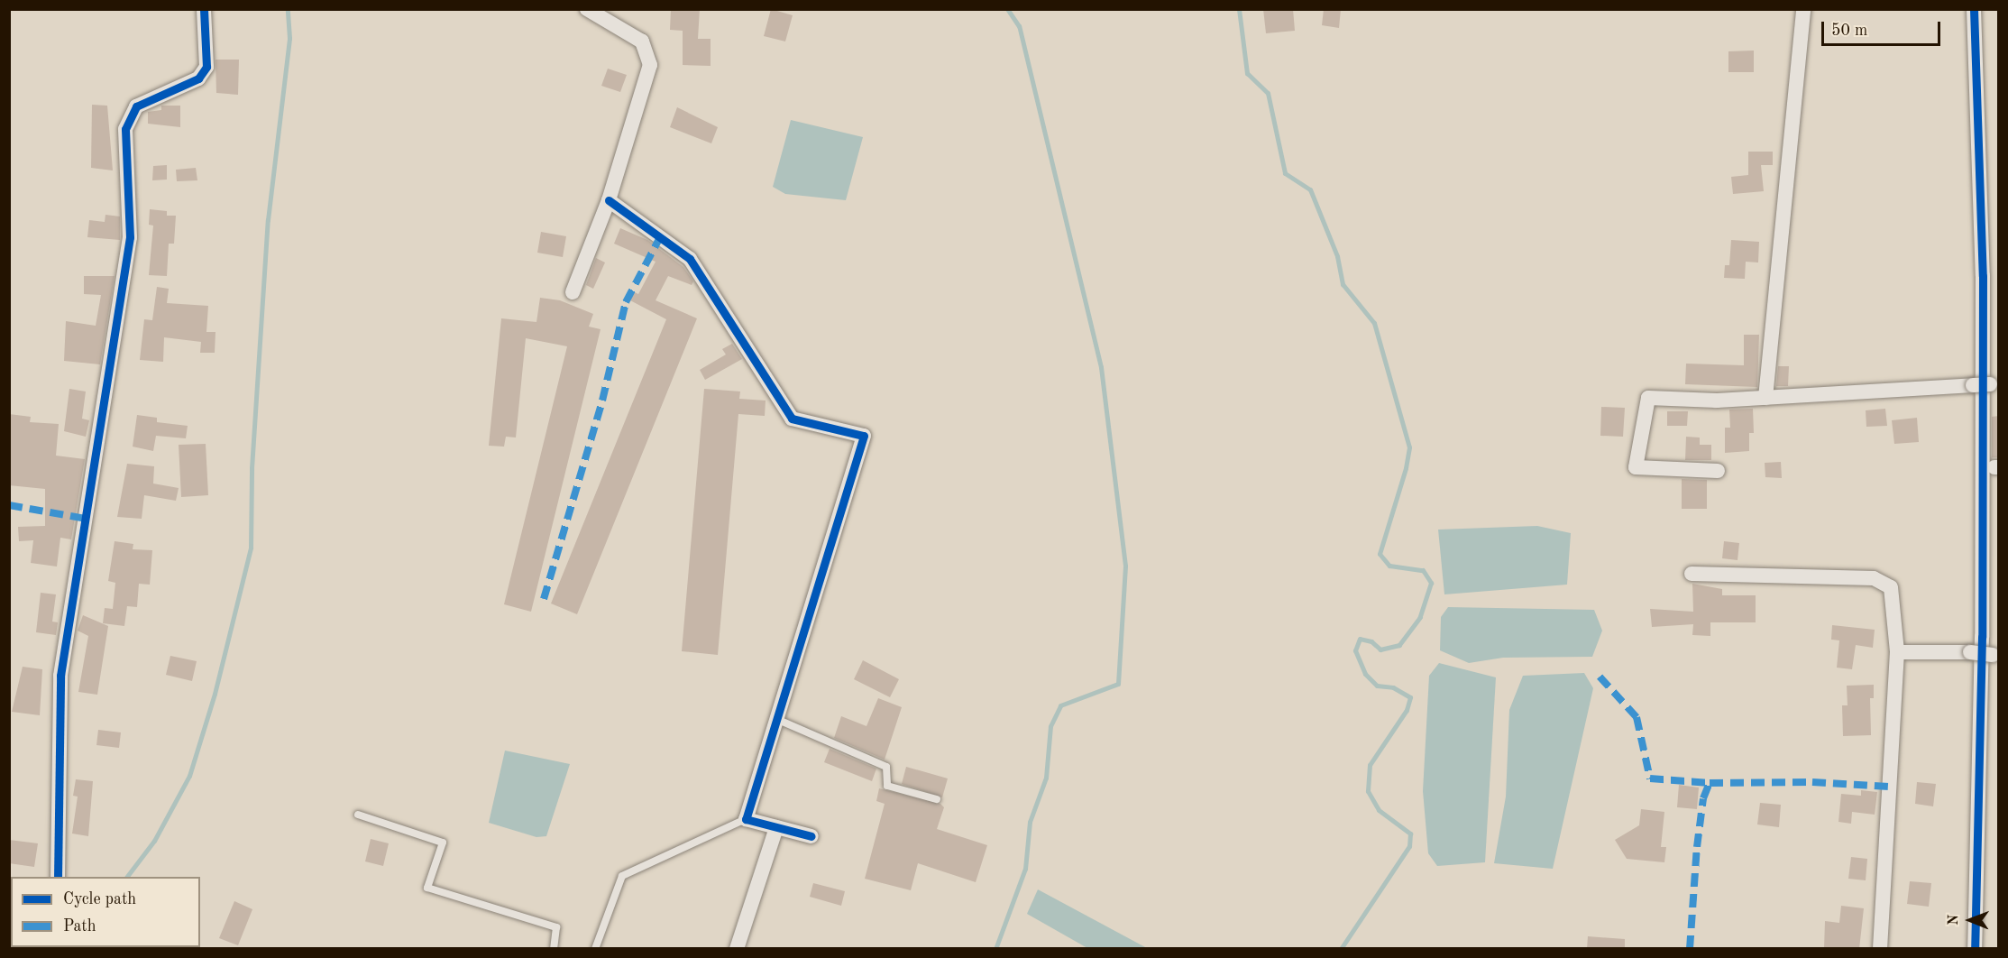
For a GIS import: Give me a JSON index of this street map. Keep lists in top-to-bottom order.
{
  "legend": ["Cycle path", "Path"],
  "scale_bar": "50 m",
  "north": "left"
}
